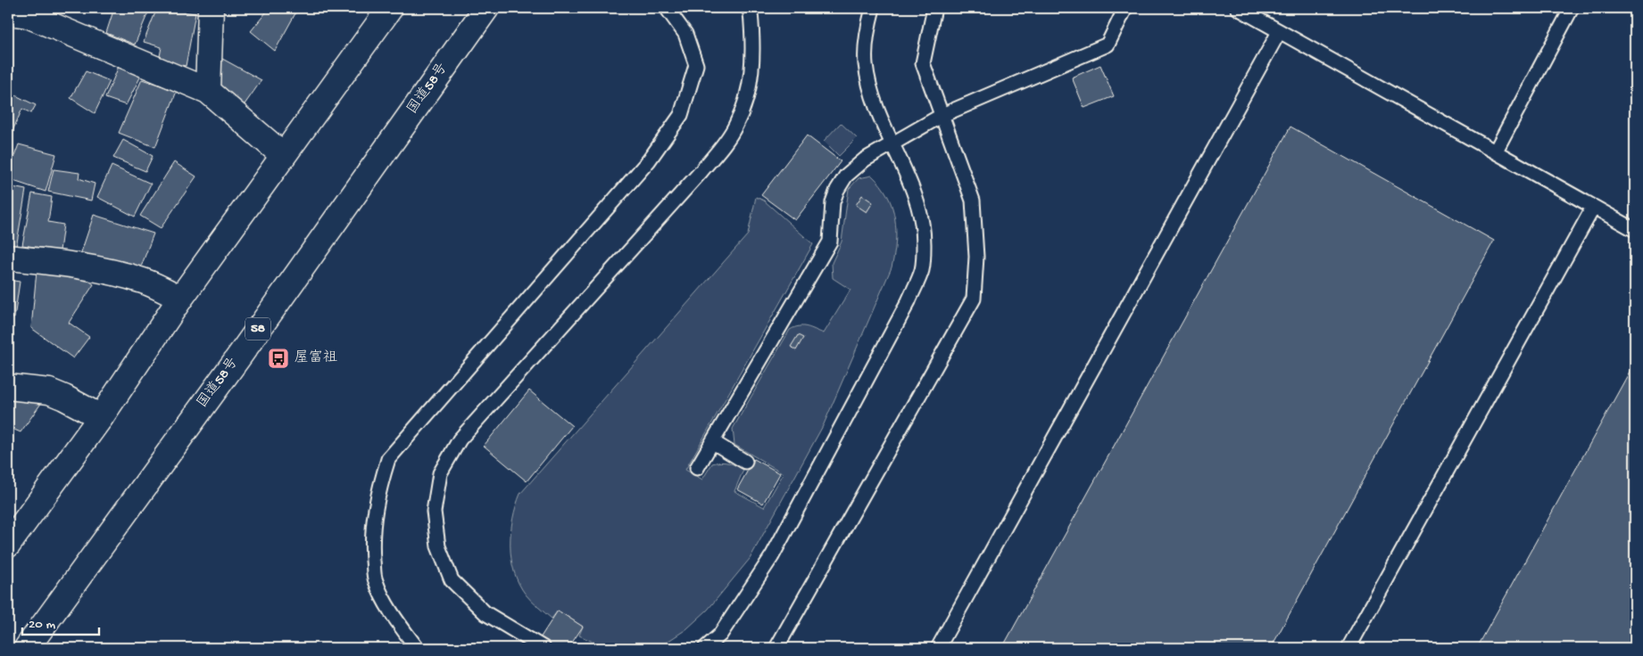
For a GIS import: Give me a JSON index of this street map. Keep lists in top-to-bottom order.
{
  "streets": {
    "main road": ["国道58号", "58"]
  },
  "places": {
    "bus stop": ["屋富祖"]
  },
  "scale_bar": "20 m"
}
